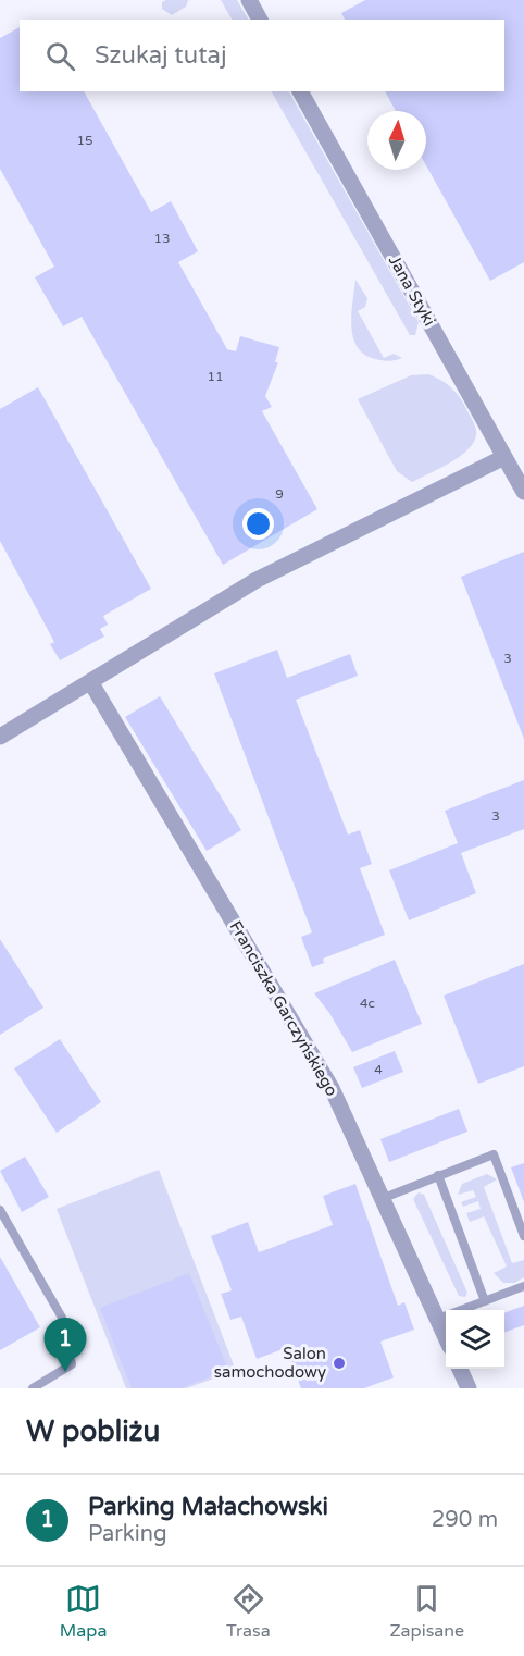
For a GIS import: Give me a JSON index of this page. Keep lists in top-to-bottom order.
{
  "streets": {
    "street": ["Jana Styki", "Franciszka Garczyńskiego"]
  },
  "places": ["Salon samochodowy"],
  "house_numbers": [
    "15",
    "13",
    "11",
    "9",
    "3",
    "3",
    "4c",
    "4"
  ],
  "north": "top",
  "page": {
    "search": "Szukaj tutaj",
    "pins": "1",
    "heading": "W pobliżu",
    "list": [
      {
        "mark": "1",
        "name": "Parking Małachowski",
        "note": "Parking",
        "value": "290 m"
      }
    ],
    "nav": ["Mapa", "Trasa", "Zapisane"]
  }
}
